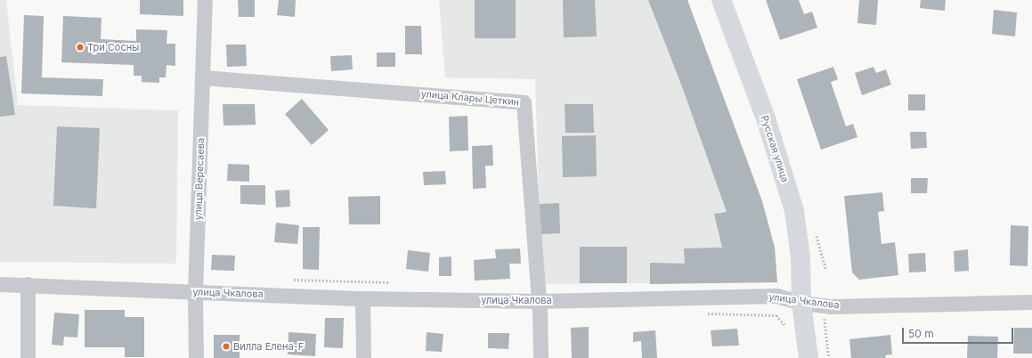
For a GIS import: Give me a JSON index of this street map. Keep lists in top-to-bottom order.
{
  "streets": {
    "main road": ["Русская улица"],
    "street": ["улица Клары Цеткин", "улица Вересаева", "улица Чкалова"]
  },
  "crossings": [
    ["улица Клары Цеткин", "улица Вересаева"],
    ["улица Клары Цеткин", "улица Чкалова"],
    ["Русская улица", "улица Чкалова"],
    ["улица Вересаева", "улица Чкалова"]
  ],
  "places": ["Три Сосны", "Вилла Елена-F"],
  "scale_bar": "50 m"
}
